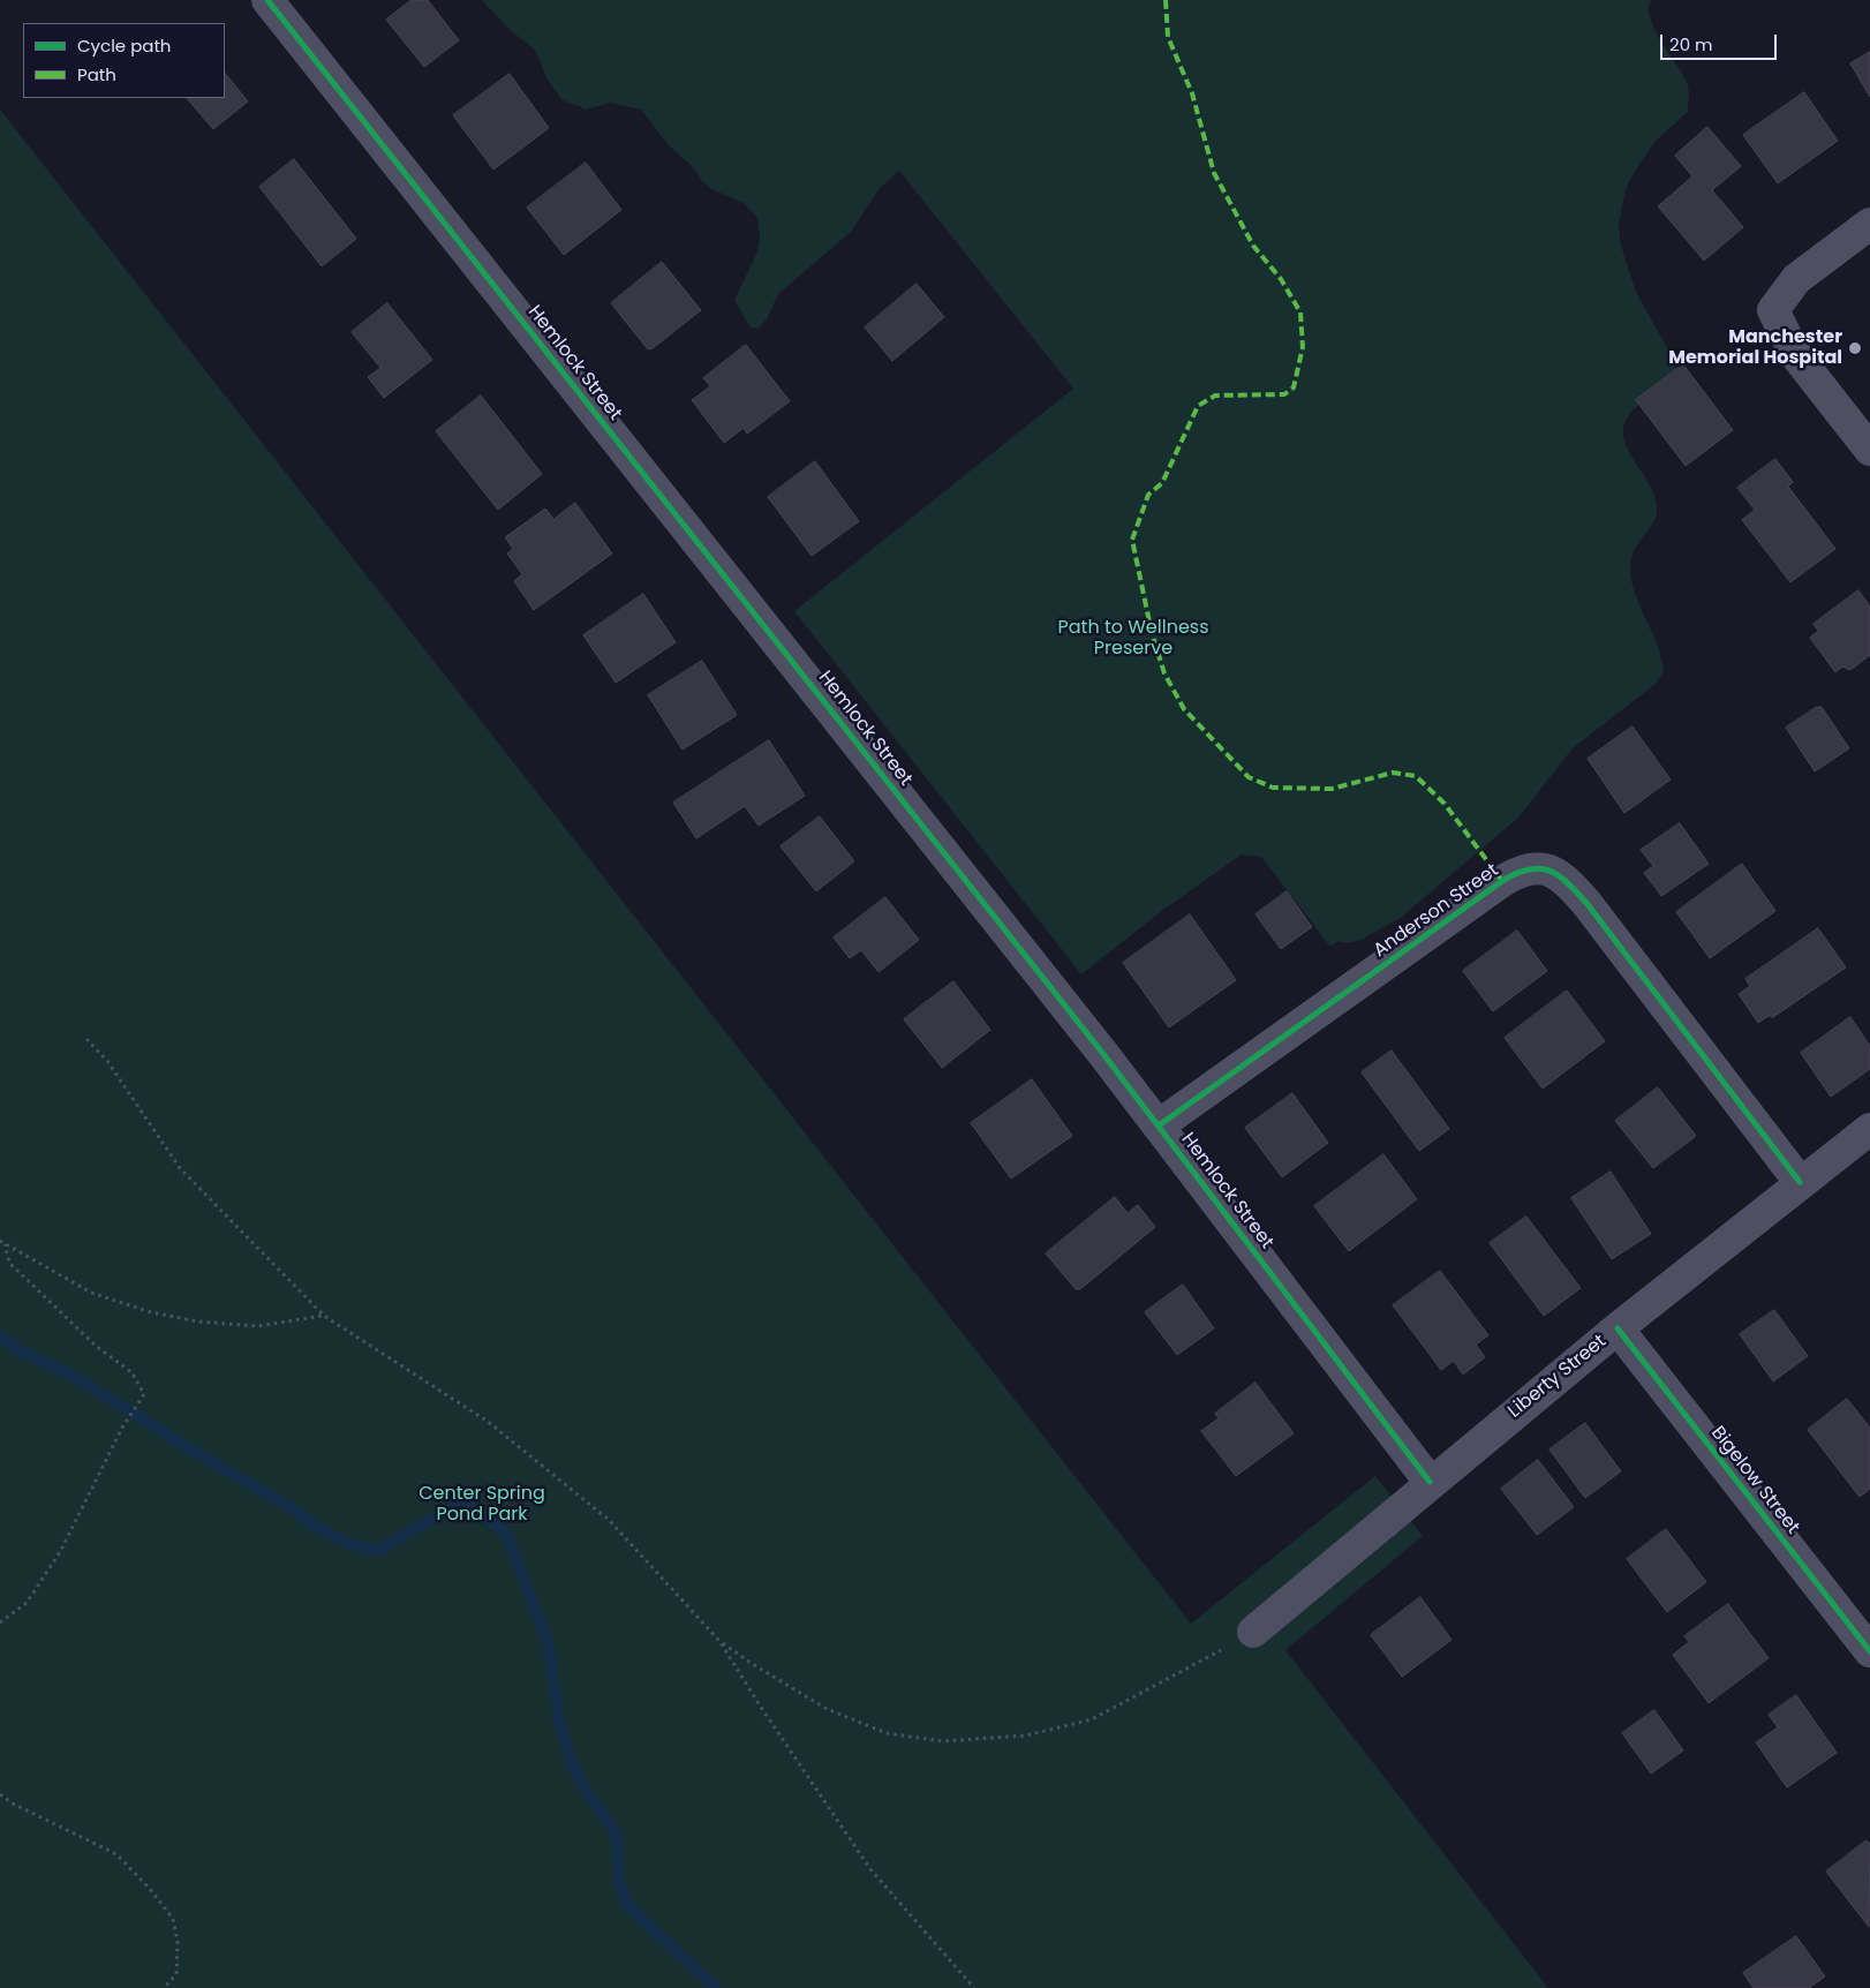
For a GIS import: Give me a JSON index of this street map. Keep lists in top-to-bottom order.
{
  "streets": {
    "street": [
      "Hemlock Street",
      "Anderson Street",
      "Liberty Street",
      "Bigelow Street"
    ]
  },
  "crossings": [
    ["Hemlock Street", "Anderson Street"],
    ["Hemlock Street", "Liberty Street"],
    ["Anderson Street", "Liberty Street"],
    ["Liberty Street", "Bigelow Street"]
  ],
  "parks": ["Path to Wellness Preserve", "Center Spring Pond Park"],
  "places": ["Manchester Memorial Hospital"],
  "legend": ["Cycle path", "Path"],
  "scale_bar": "20 m"
}
